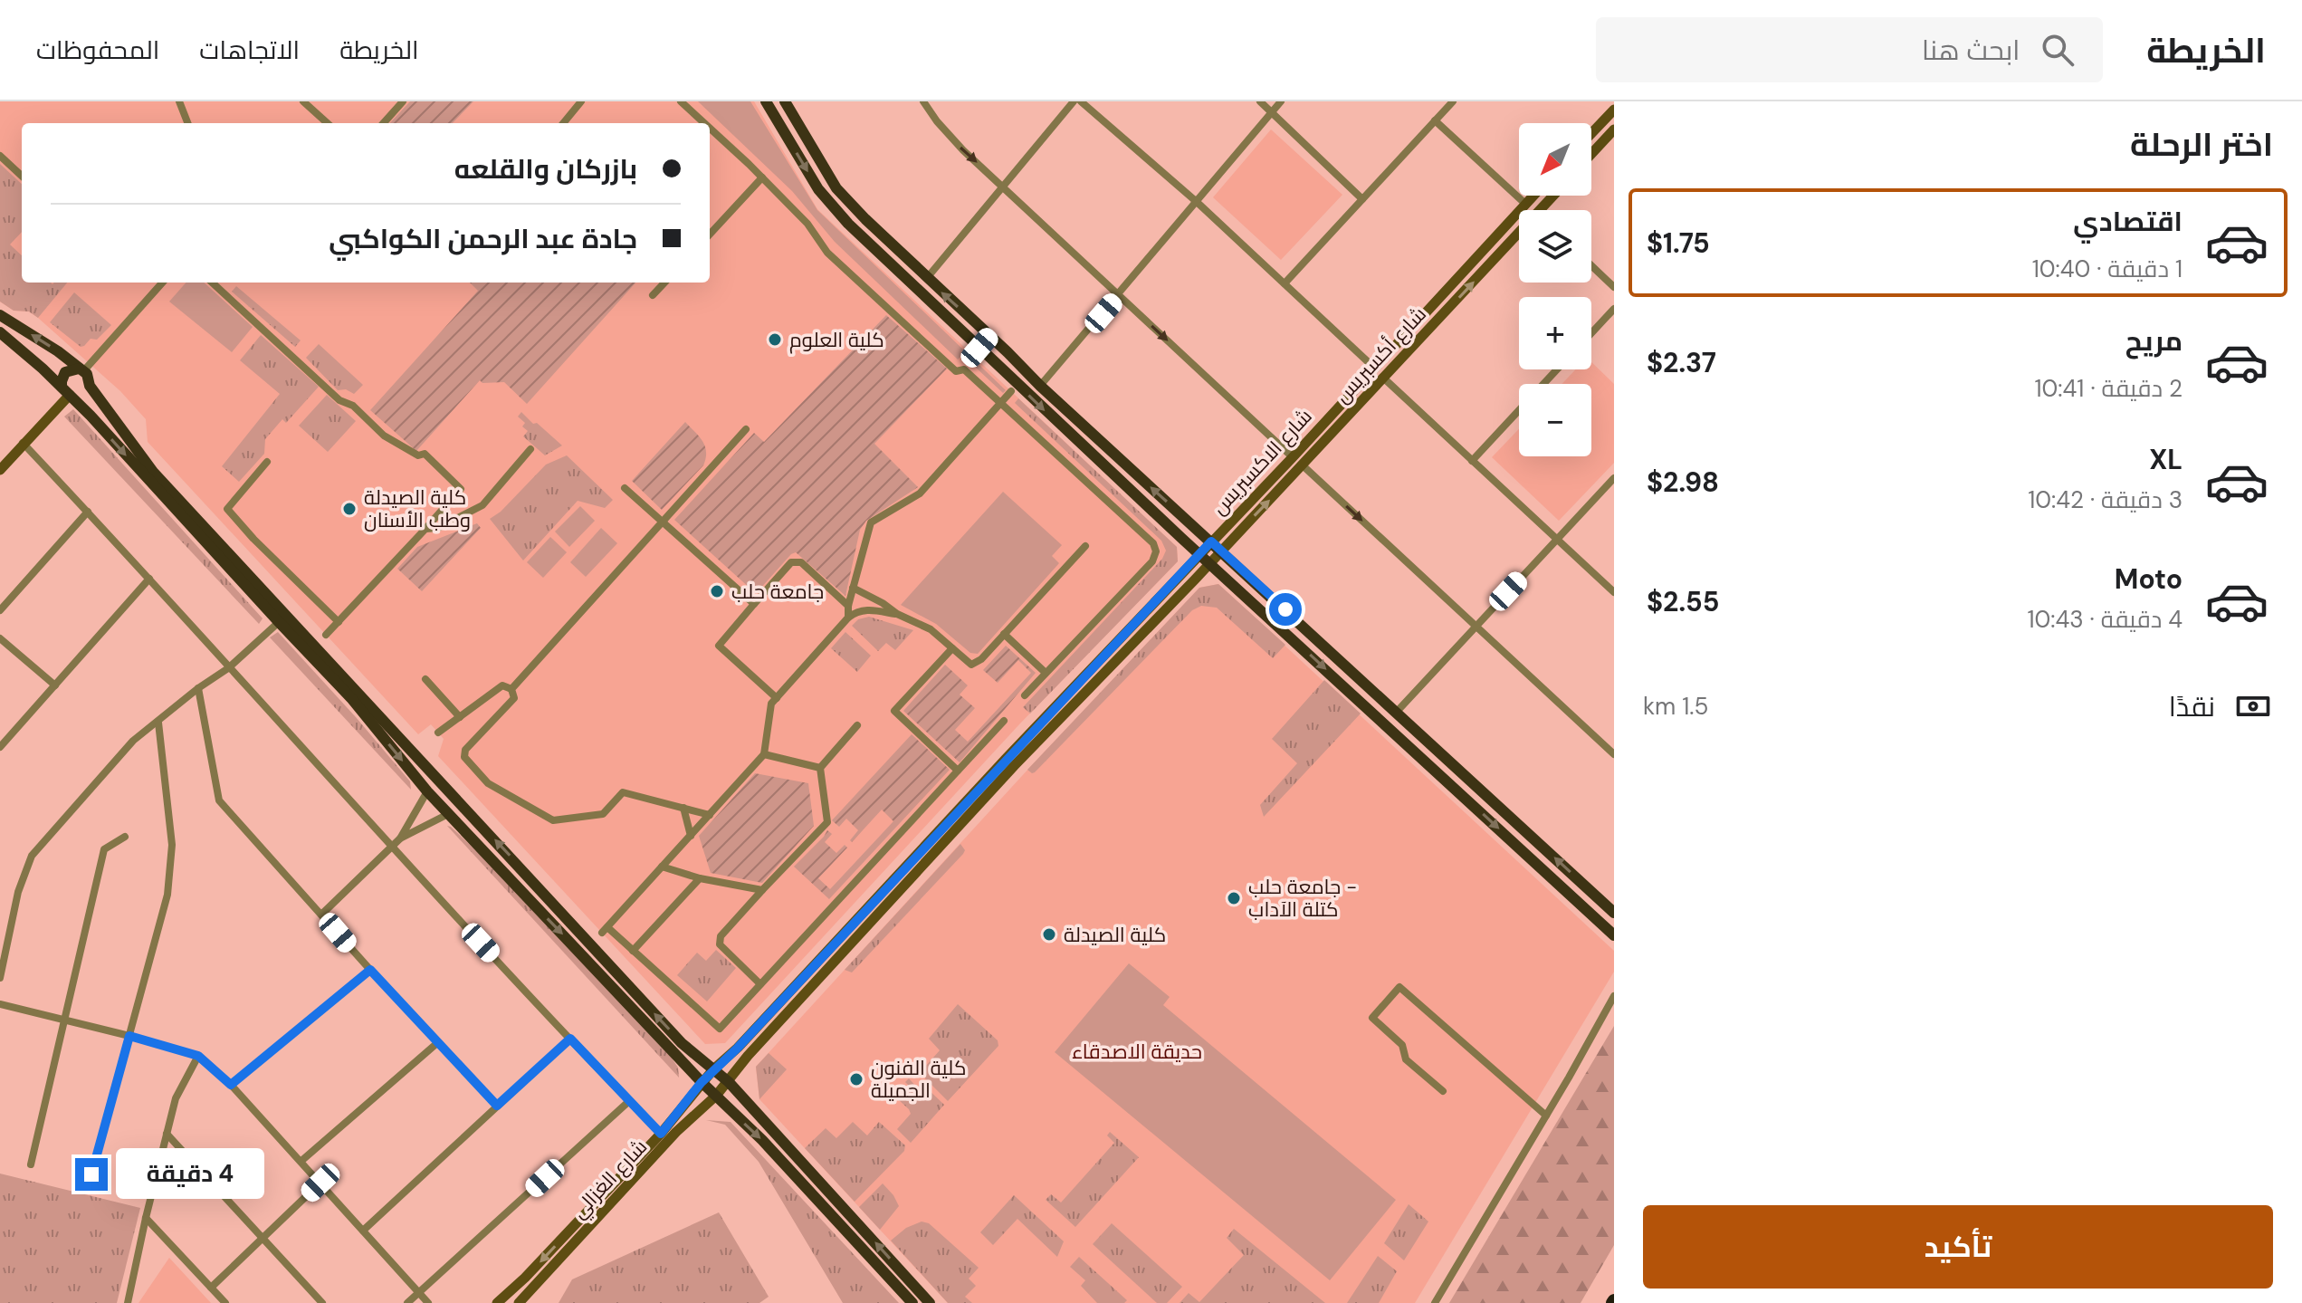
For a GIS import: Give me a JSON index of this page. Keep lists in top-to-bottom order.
{
  "streets": {
    "main road": ["شارع أكسبريس", "شارع الاكسبريس", "شارع الغزالي"]
  },
  "crossings": [
    ["شارع أكسبريس", "شارع الغزالي"],
    ["شارع الاكسبريس", "شارع الغزالي"]
  ],
  "one_way": ["شارع أكسبريس"],
  "parks": ["حديقة الاصدقاء"],
  "places": [
    "كلية العلوم",
    "كلية الصيدلة وطب الأسنان",
    "جامعة حلب",
    "جامعة حلب - كتلة الآداب",
    "كلية الصيدلة",
    "كلية الفنون الجميلة"
  ],
  "north": "bottom left",
  "page": {
    "header": "الخريطة",
    "search": "ابحث هنا",
    "nav": ["الخريطة", "الاتجاهات", "المحفوظات"],
    "heading": "اختر الرحلة",
    "map_buttons": ["+", "−"],
    "banner": ["بازركان والقلعه", "جادة عبد الرحمن الكواكبي"],
    "list": [
      {
        "name": "اقتصادي",
        "note": "1 دقيقة · 10:40",
        "value": "$1.75"
      },
      {
        "name": "مريح",
        "note": "2 دقيقة · 10:41",
        "value": "$2.37"
      },
      {
        "name": "XL",
        "note": "3 دقيقة · 10:42",
        "value": "$2.98"
      },
      {
        "name": "Moto",
        "note": "4 دقيقة · 10:43",
        "value": "$2.55"
      }
    ],
    "pay": ["نقدًا", "1.5 km"],
    "bubble": "4 دقيقة",
    "buttons": "تأكيد"
  }
}
